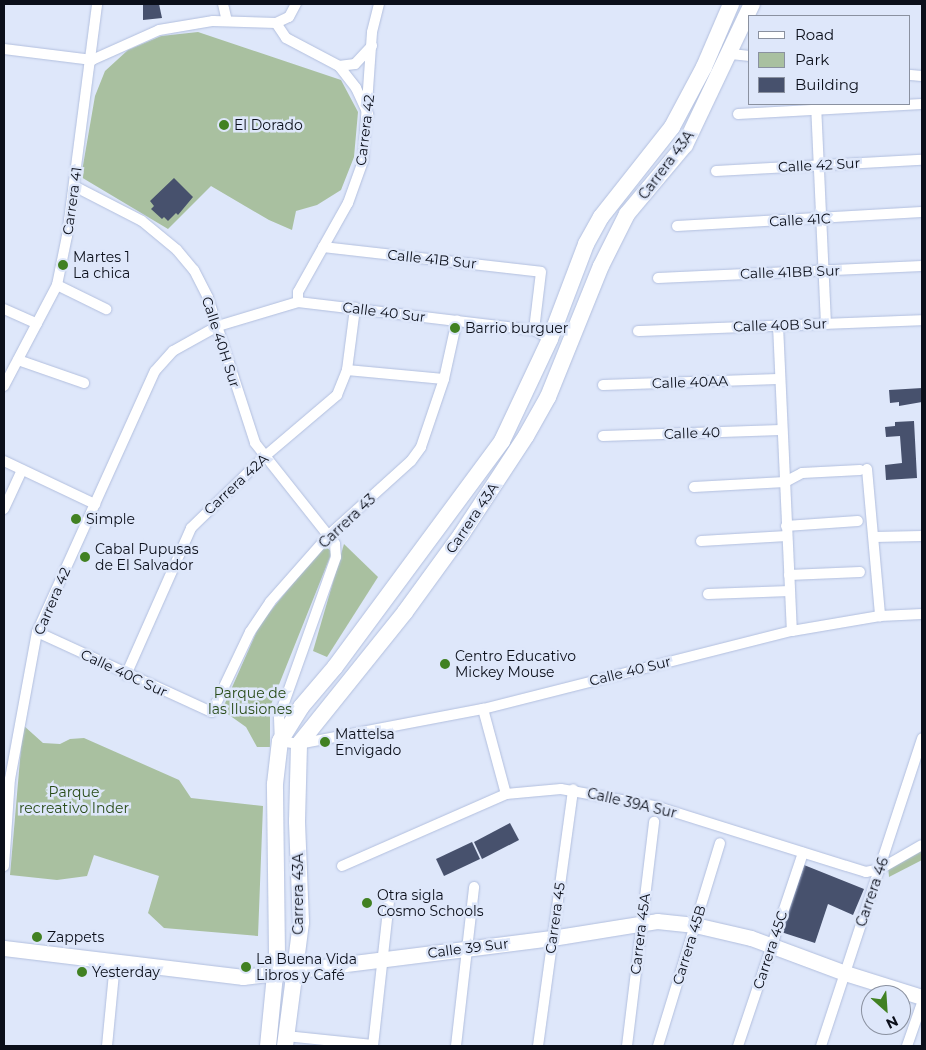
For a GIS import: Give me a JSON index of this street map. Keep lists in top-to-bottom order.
{
  "streets": {
    "main road": ["Carrera 43A"],
    "street": [
      "Carrera 42",
      "Calle 42 Sur",
      "Carrera 41",
      "Calle 41C",
      "Calle 41B Sur",
      "Calle 41BB Sur",
      "Calle 40 Sur",
      "Calle 40B Sur",
      "Calle 40H Sur",
      "Calle 40AA",
      "Calle 40",
      "Carrera 42A",
      "Carrera 43",
      "Calle 40C Sur",
      "Calle 39A Sur",
      "Carrera 46",
      "Carrera 45",
      "Carrera 45A",
      "Carrera 45B",
      "Calle 39 Sur",
      "Carrera 45C"
    ]
  },
  "crossings": [
    ["Carrera 42", "Calle 41B Sur"],
    ["Carrera 42", "Calle 40 Sur"],
    ["Carrera 42", "Calle 40H Sur"],
    ["Carrera 42", "Calle 40C Sur"],
    ["Carrera 43A", "Calle 40 Sur"],
    ["Carrera 43A", "Calle 40H Sur"],
    ["Carrera 43A", "Carrera 43"],
    ["Carrera 43A", "Calle 39 Sur"],
    ["Carrera 41", "Calle 40H Sur"],
    ["Calle 41B Sur", "Calle 40 Sur"],
    ["Calle 40 Sur", "Calle 40H Sur"],
    ["Calle 40 Sur", "Carrera 42A"],
    ["Calle 40 Sur", "Carrera 43"],
    ["Calle 40H Sur", "Carrera 42A"],
    ["Calle 40H Sur", "Carrera 43"],
    ["Carrera 42A", "Calle 40C Sur"],
    ["Carrera 43", "Calle 40C Sur"],
    ["Calle 39A Sur", "Carrera 46"],
    ["Calle 39A Sur", "Carrera 45"],
    ["Calle 39A Sur", "Carrera 45C"],
    ["Carrera 46", "Calle 39 Sur"],
    ["Carrera 45", "Calle 39 Sur"],
    ["Carrera 45A", "Calle 39 Sur"],
    ["Carrera 45B", "Calle 39 Sur"],
    ["Calle 39 Sur", "Carrera 45C"]
  ],
  "parks": ["Parque de las Ilusiones", "Parque recreativo Inder"],
  "places": [
    "El Dorado",
    "Martes 1 La chica",
    "Barrio burguer",
    "Simple",
    "Cabal Pupusas de El Salvador",
    "Centro Educativo Mickey Mouse",
    "Mattelsa Envigado",
    "Otra sigla Cosmo Schools",
    "Zappets",
    "La Buena Vida Libros y Café",
    "Yesterday"
  ],
  "legend": ["Road", "Park", "Building"],
  "north": "bottom right"
}
